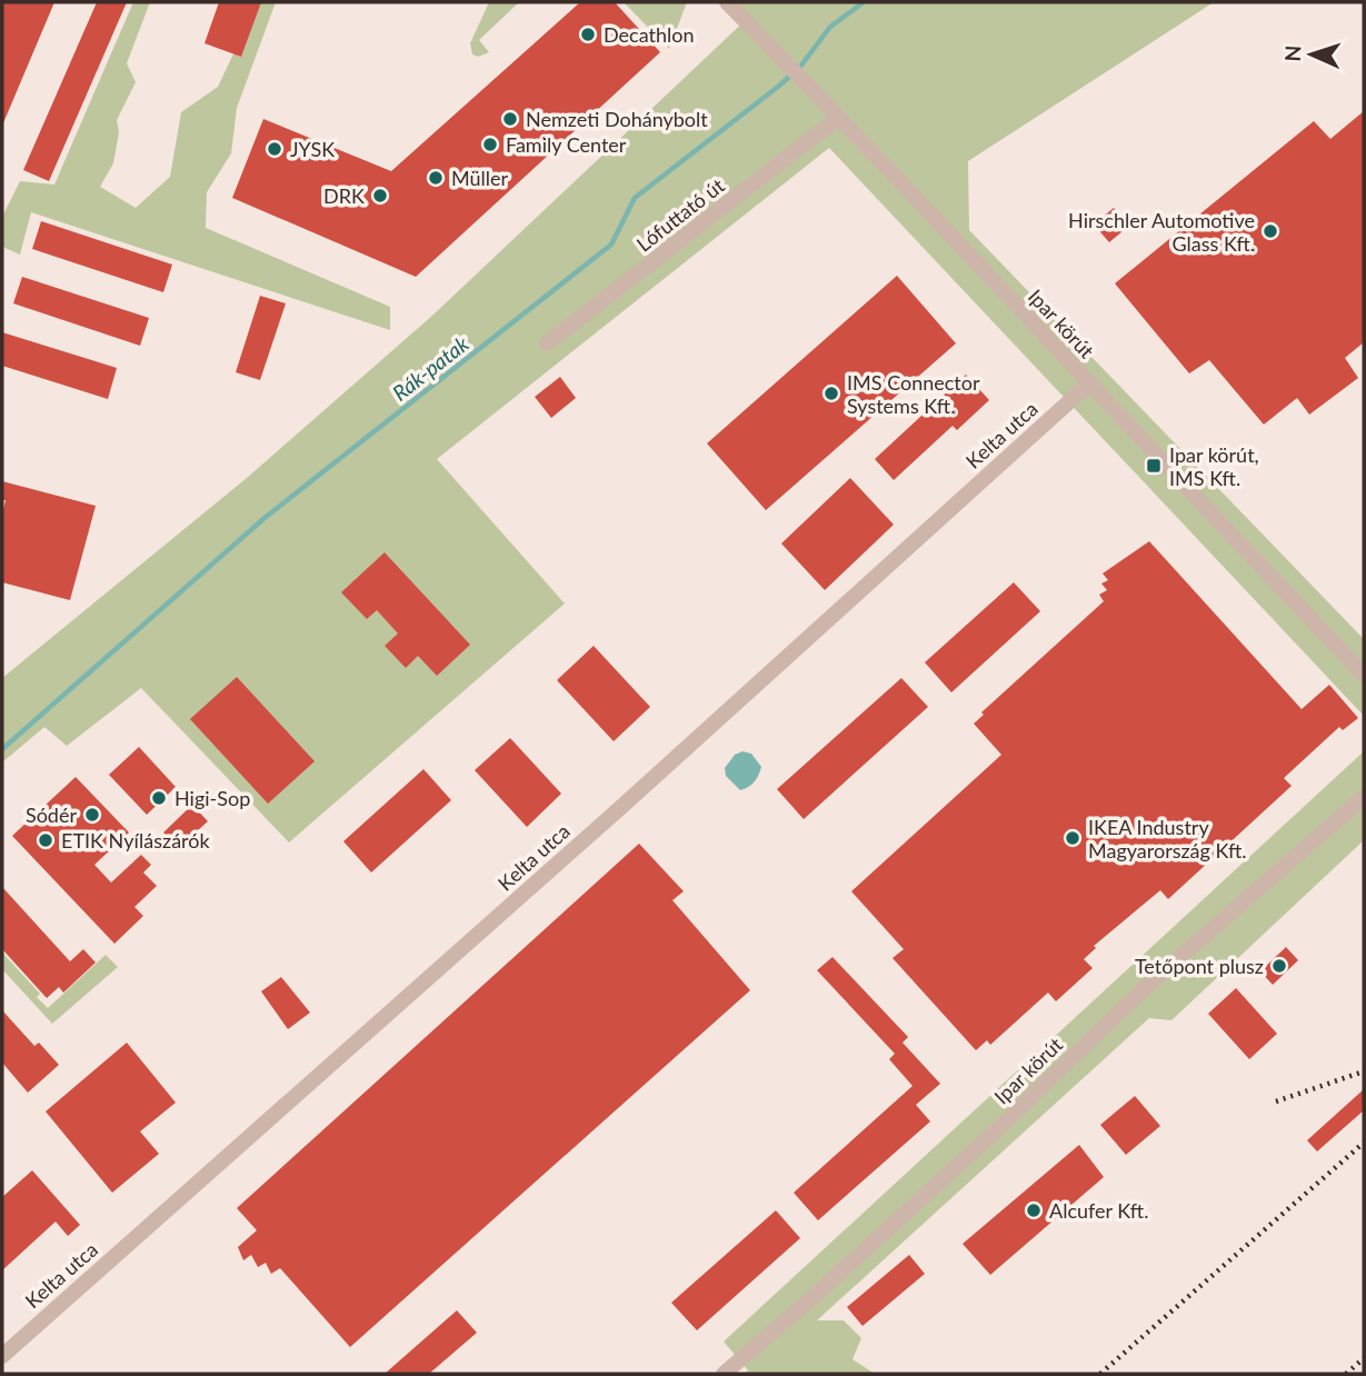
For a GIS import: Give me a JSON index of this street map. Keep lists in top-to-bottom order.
{
  "streets": {
    "street": ["Lófuttató út", "Ipar körút", "Kelta utca"]
  },
  "crossings": [
    ["Lófuttató út", "Ipar körút"],
    ["Ipar körút", "Kelta utca"]
  ],
  "water": ["Rák-patak"],
  "places": {
    "other": [
      "Decathlon",
      "Nemzeti Dohánybolt",
      "Family Center",
      "JYSK",
      "Müller",
      "DRK",
      "Hirschler Automotive Glass Kft.",
      "IMS Connector Systems Kft.",
      "Higi-Sop",
      "Sódér",
      "IKEA Industry Magyarország Kft.",
      "ETIK Nyílászárók",
      "Tetőpont plusz",
      "Alcufer Kft."
    ],
    "transit": ["Ipar körút, IMS Kft."]
  },
  "north": "left"
}
